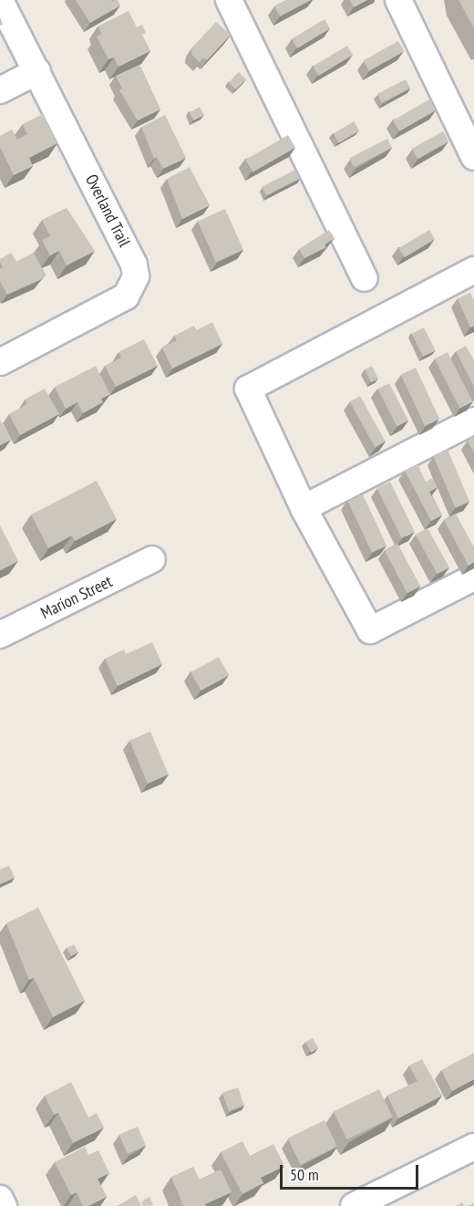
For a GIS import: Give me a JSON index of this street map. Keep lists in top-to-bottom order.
{
  "streets": {
    "street": ["Overland Trail", "Marion Street"]
  },
  "scale_bar": "50 m"
}
